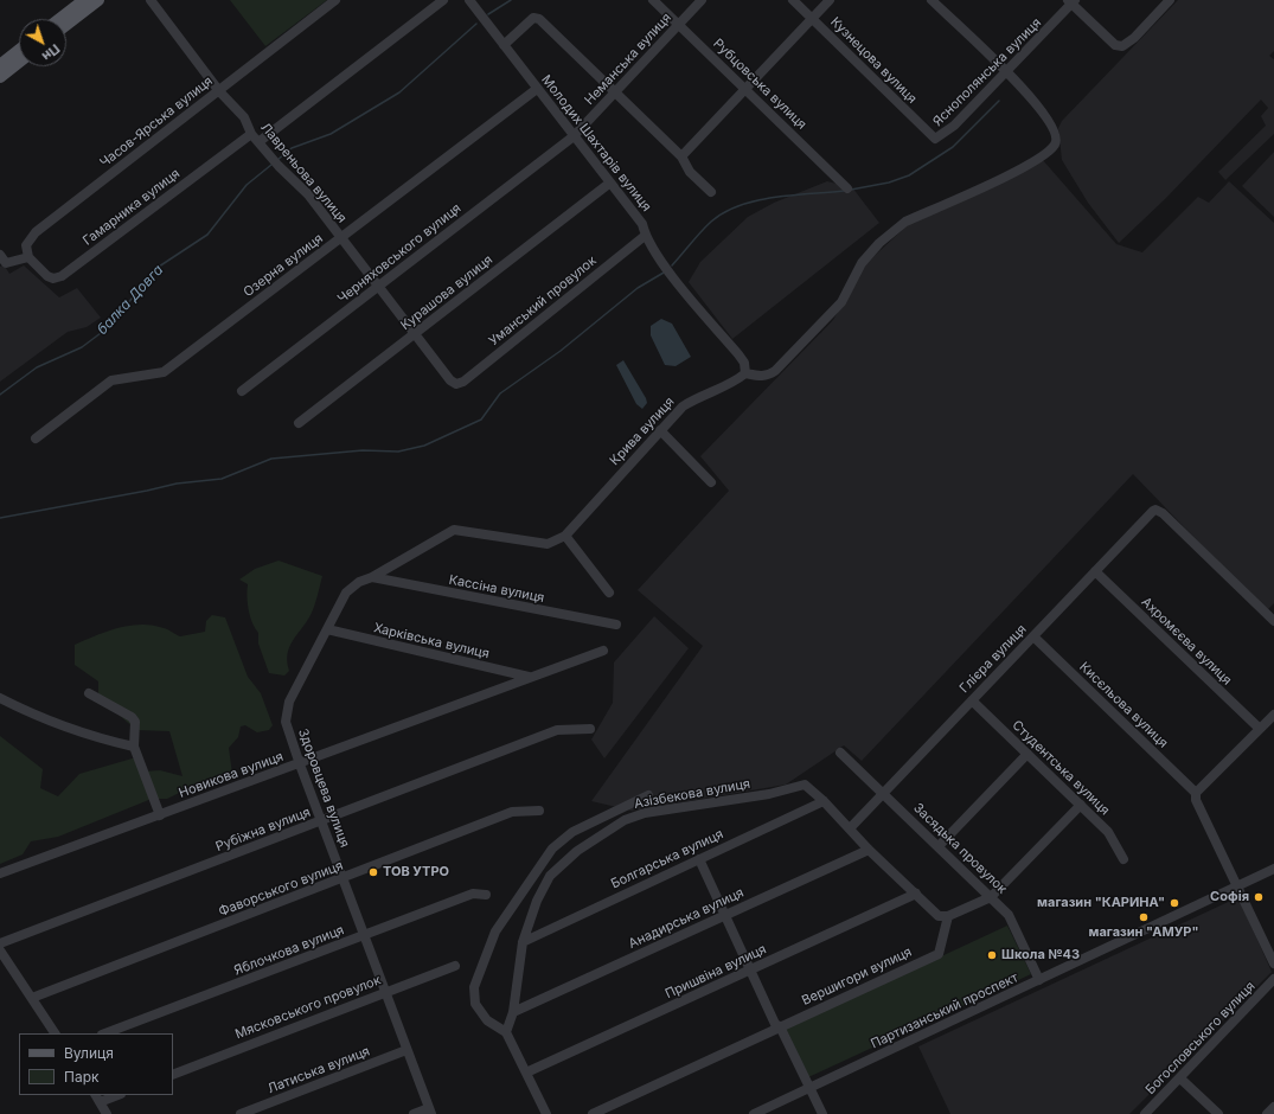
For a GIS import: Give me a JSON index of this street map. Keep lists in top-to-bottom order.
{
  "streets": {
    "street": [
      "Неманська вулиця",
      "Кузнецова вулиця",
      "Яснополянська вулиця",
      "Рубцовська вулиця",
      "Часов-Ярська вулиця",
      "Молодих Шахтарів вулиця",
      "Лавреньова вулиця",
      "Гамарника вулиця",
      "Черняховського вулиця",
      "Озерна вулиця",
      "Курашова вулиця",
      "Уманський провулок",
      "Крива вулиця",
      "Кассіна вулиця",
      "Харківська вулиця",
      "Ахромєєва вулиця",
      "Глієра вулиця",
      "Кисєльова вулиця",
      "Студентська вулиця",
      "Новикова вулиця",
      "Здоровцева вулиця",
      "Азізбекова вулиця",
      "Рубіжна вулиця",
      "Засядька провулок",
      "Болгарська вулиця",
      "Фаворського вулиця",
      "Анадирська вулиця",
      "Яблочкова вулиця",
      "Пришвіна вулиця",
      "Вершигори вулиця",
      "Мясковського провулок",
      "Партизанський проспект",
      "Богословського вулиця",
      "Латиська вулиця"
    ]
  },
  "crossings": [
    ["Неманська вулиця", "Рубцовська вулиця"],
    ["Неманська вулиця", "Молодих Шахтарів вулиця"],
    ["Неманська вулиця", "Черняховського вулиця"],
    ["Кузнецова вулиця", "Яснополянська вулиця"],
    ["Часов-Ярська вулиця", "Лавреньова вулиця"],
    ["Часов-Ярська вулиця", "Гамарника вулиця"],
    ["Молодих Шахтарів вулиця", "Черняховського вулиця"],
    ["Молодих Шахтарів вулиця", "Озерна вулиця"],
    ["Молодих Шахтарів вулиця", "Курашова вулиця"],
    ["Молодих Шахтарів вулиця", "Уманський провулок"],
    ["Молодих Шахтарів вулиця", "Крива вулиця"],
    ["Лавреньова вулиця", "Гамарника вулиця"],
    ["Лавреньова вулиця", "Черняховського вулиця"],
    ["Лавреньова вулиця", "Озерна вулиця"],
    ["Лавреньова вулиця", "Курашова вулиця"],
    ["Лавреньова вулиця", "Уманський провулок"],
    ["Крива вулиця", "Здоровцева вулиця"],
    ["Кассіна вулиця", "Здоровцева вулиця"],
    ["Харківська вулиця", "Новикова вулиця"],
    ["Харківська вулиця", "Здоровцева вулиця"],
    ["Ахромєєва вулиця", "Глієра вулиця"],
    ["Глієра вулиця", "Кисєльова вулиця"],
    ["Глієра вулиця", "Студентська вулиця"],
    ["Глієра вулиця", "Засядька провулок"],
    ["Новикова вулиця", "Здоровцева вулиця"],
    ["Здоровцева вулиця", "Рубіжна вулиця"],
    ["Здоровцева вулиця", "Фаворського вулиця"],
    ["Здоровцева вулиця", "Яблочкова вулиця"],
    ["Здоровцева вулиця", "Мясковського провулок"],
    ["Здоровцева вулиця", "Латиська вулиця"],
    ["Азізбекова вулиця", "Болгарська вулиця"],
    ["Азізбекова вулиця", "Анадирська вулиця"],
    ["Засядька провулок", "Партизанський проспект"]
  ],
  "water": ["балка Довга"],
  "places": [
    "ТОВ УТРО",
    "Софія",
    "магазин \"КАРИНА\"",
    "магазин \"АМУР\"",
    "Школа №43"
  ],
  "legend": ["Вулиця", "Парк"],
  "north": "bottom right"
}
